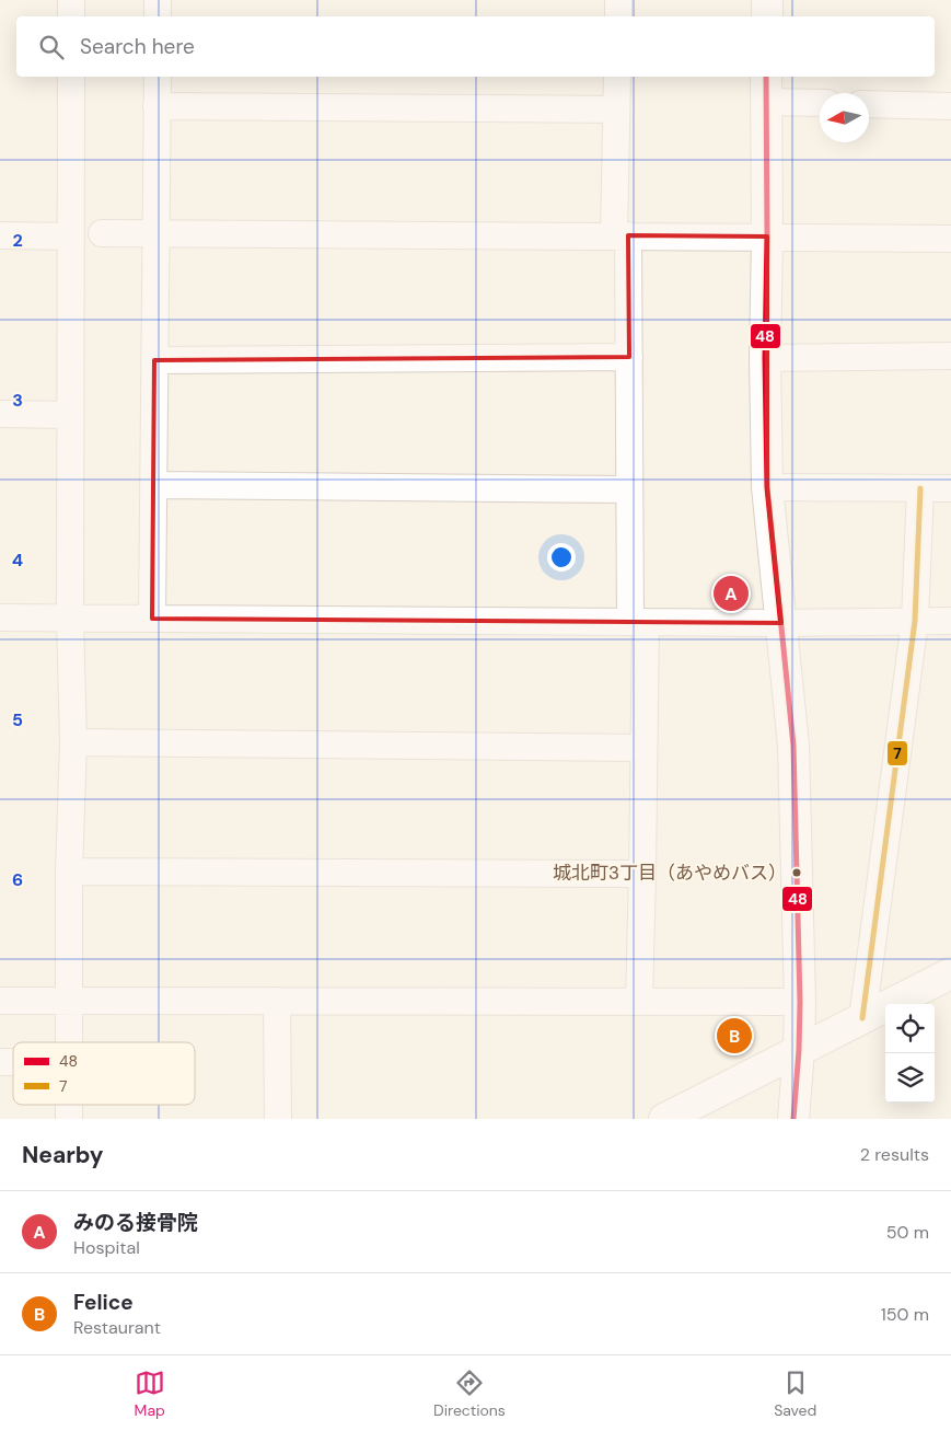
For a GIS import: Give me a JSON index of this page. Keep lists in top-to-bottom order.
{
  "places": ["城北町3丁目（あやめバス）"],
  "lines": ["transit line 48", "transit line 7"],
  "legend": ["48", "7"],
  "north": "left",
  "page": {
    "search": "Search here",
    "pins": ["A", "B"],
    "heading": ["Nearby", "2 results"],
    "list": [
      {
        "mark": "A",
        "name": "みのる接骨院",
        "note": "Hospital",
        "value": "50 m"
      },
      {
        "mark": "B",
        "name": "Felice",
        "note": "Restaurant",
        "value": "150 m"
      }
    ],
    "nav": ["Map", "Directions", "Saved"]
  },
  "grid": {
    "rows": [
      "2",
      "3",
      "4",
      "5",
      "6"
    ]
  }
}
